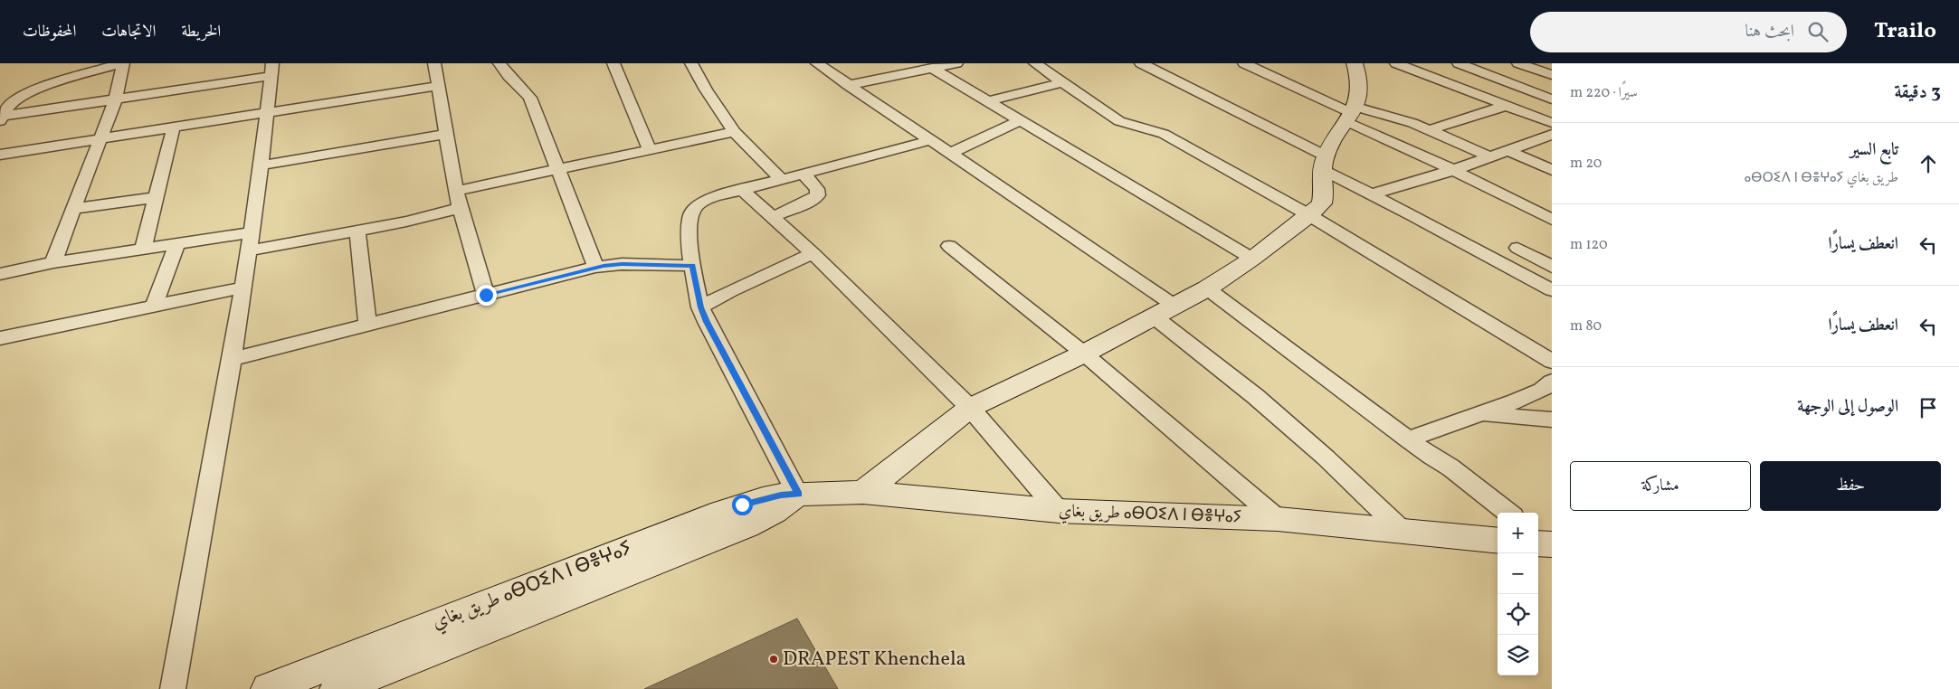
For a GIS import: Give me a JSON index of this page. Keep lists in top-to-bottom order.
{
  "streets": {
    "main road": ["طريق بغاي ⴰⴱⵔⵉⴷ ⵏ ⴱⴻⵖⴰⵢ"]
  },
  "places": ["DRAPEST Khenchela"],
  "page": {
    "header": "Trailo",
    "search": "ابحث هنا",
    "nav": ["الخريطة", "الاتجاهات", "المحفوظات"],
    "heading": ["3 دقيقة", "سيرًا · 220 m"],
    "list": [
      ["تابع السير", "طريق بغاي ⴰⴱⵔⵉⴷ ⵏ ⴱⴻⵖⴰⵢ", "20 m"],
      ["انعطف يسارًا", "120 m"],
      ["انعطف يسارًا", "80 m"],
      "الوصول إلى الوجهة"
    ],
    "buttons": ["حفظ", "مشاركة"],
    "map_buttons": ["+", "−"]
  }
}
